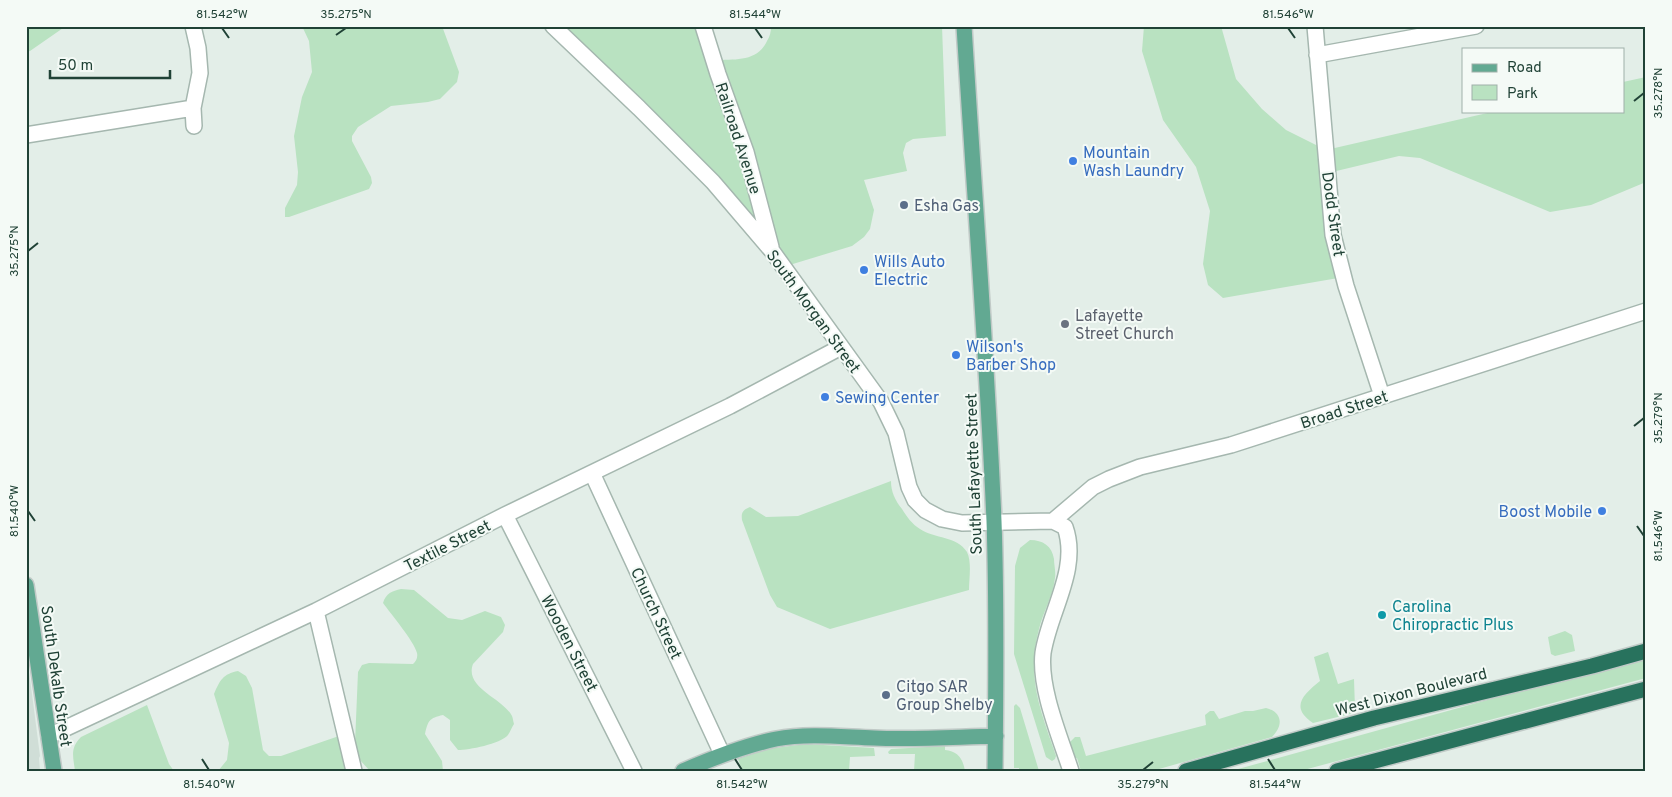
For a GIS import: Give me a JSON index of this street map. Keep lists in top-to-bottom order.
{
  "streets": {
    "highway": ["West Dixon Boulevard"],
    "main road": ["South Lafayette Street", "South Dekalb Street"],
    "street": [
      "Railroad Avenue",
      "Dodd Street",
      "South Morgan Street",
      "Broad Street",
      "Textile Street",
      "Church Street",
      "Wooden Street"
    ]
  },
  "crossings": [
    ["Railroad Avenue", "South Morgan Street"],
    ["Dodd Street", "Broad Street"],
    ["South Morgan Street", "Broad Street"],
    ["South Morgan Street", "South Lafayette Street"],
    ["South Morgan Street", "Textile Street"],
    ["Textile Street", "Church Street"],
    ["Textile Street", "Wooden Street"],
    ["Textile Street", "South Dekalb Street"]
  ],
  "places": [
    "Mountain Wash Laundry",
    "Esha Gas",
    "Wills Auto Electric",
    "Lafayette Street Church",
    "Wilson's Barber Shop",
    "Sewing Center",
    "Boost Mobile",
    "Carolina Chiropractic Plus",
    "Citgo SAR Group Shelby"
  ],
  "legend": ["Road", "Park"],
  "scale_bar": "50 m",
  "coordinates": [
    "81.542°W",
    "35.275°N",
    "81.544°W",
    "81.546°W",
    "35.278°N",
    "35.279°N",
    "81.540°W"
  ]
}
